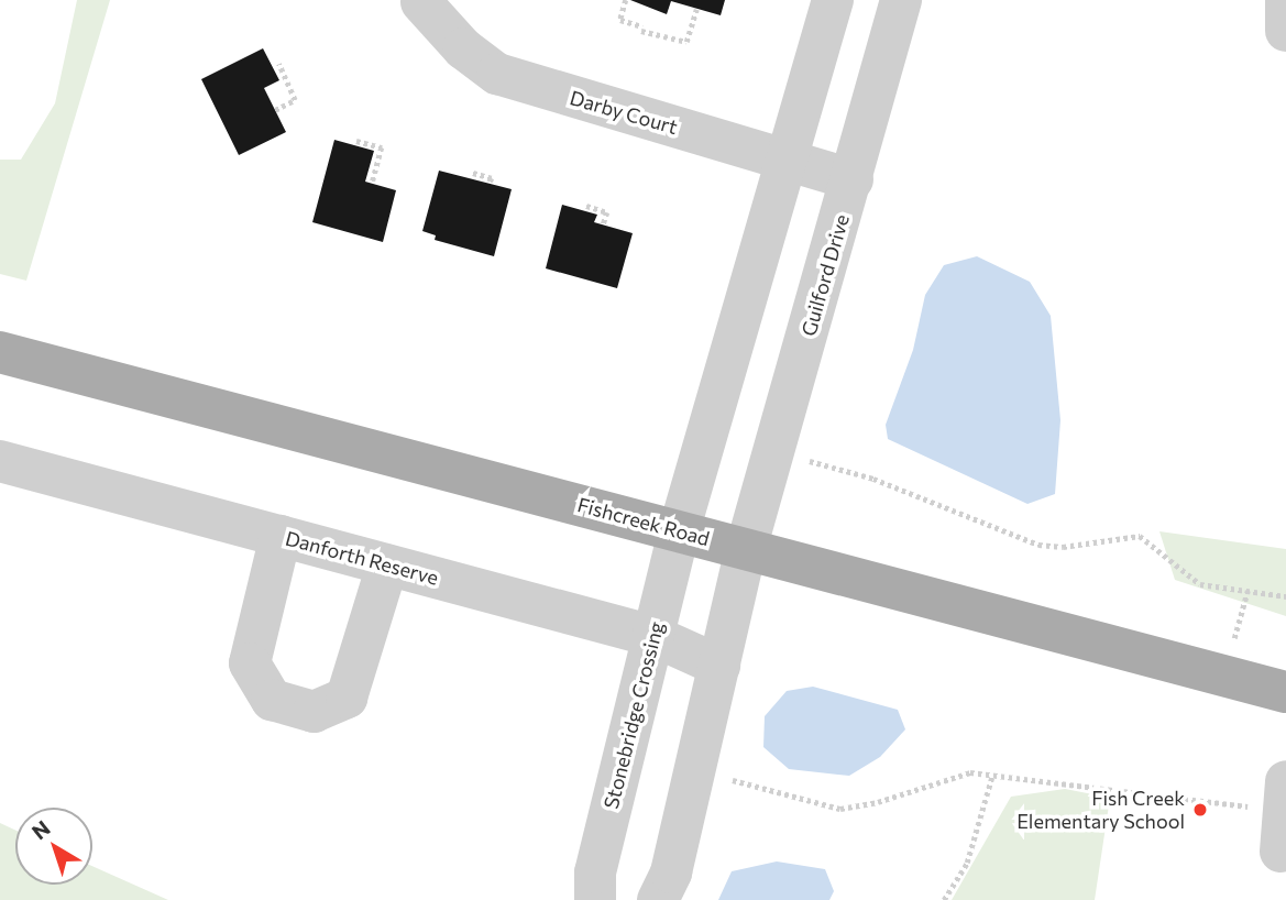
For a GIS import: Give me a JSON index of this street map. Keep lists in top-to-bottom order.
{
  "streets": {
    "main road": ["Fishcreek Road"],
    "street": [
      "Darby Court",
      "Guilford Drive",
      "Danforth Reserve",
      "Stonebridge Crossing"
    ]
  },
  "crossings": [
    ["Darby Court", "Guilford Drive"],
    ["Guilford Drive", "Fishcreek Road"],
    ["Fishcreek Road", "Stonebridge Crossing"],
    ["Danforth Reserve", "Stonebridge Crossing"]
  ],
  "places": ["Fish Creek Elementary School"],
  "north": "top left"
}
